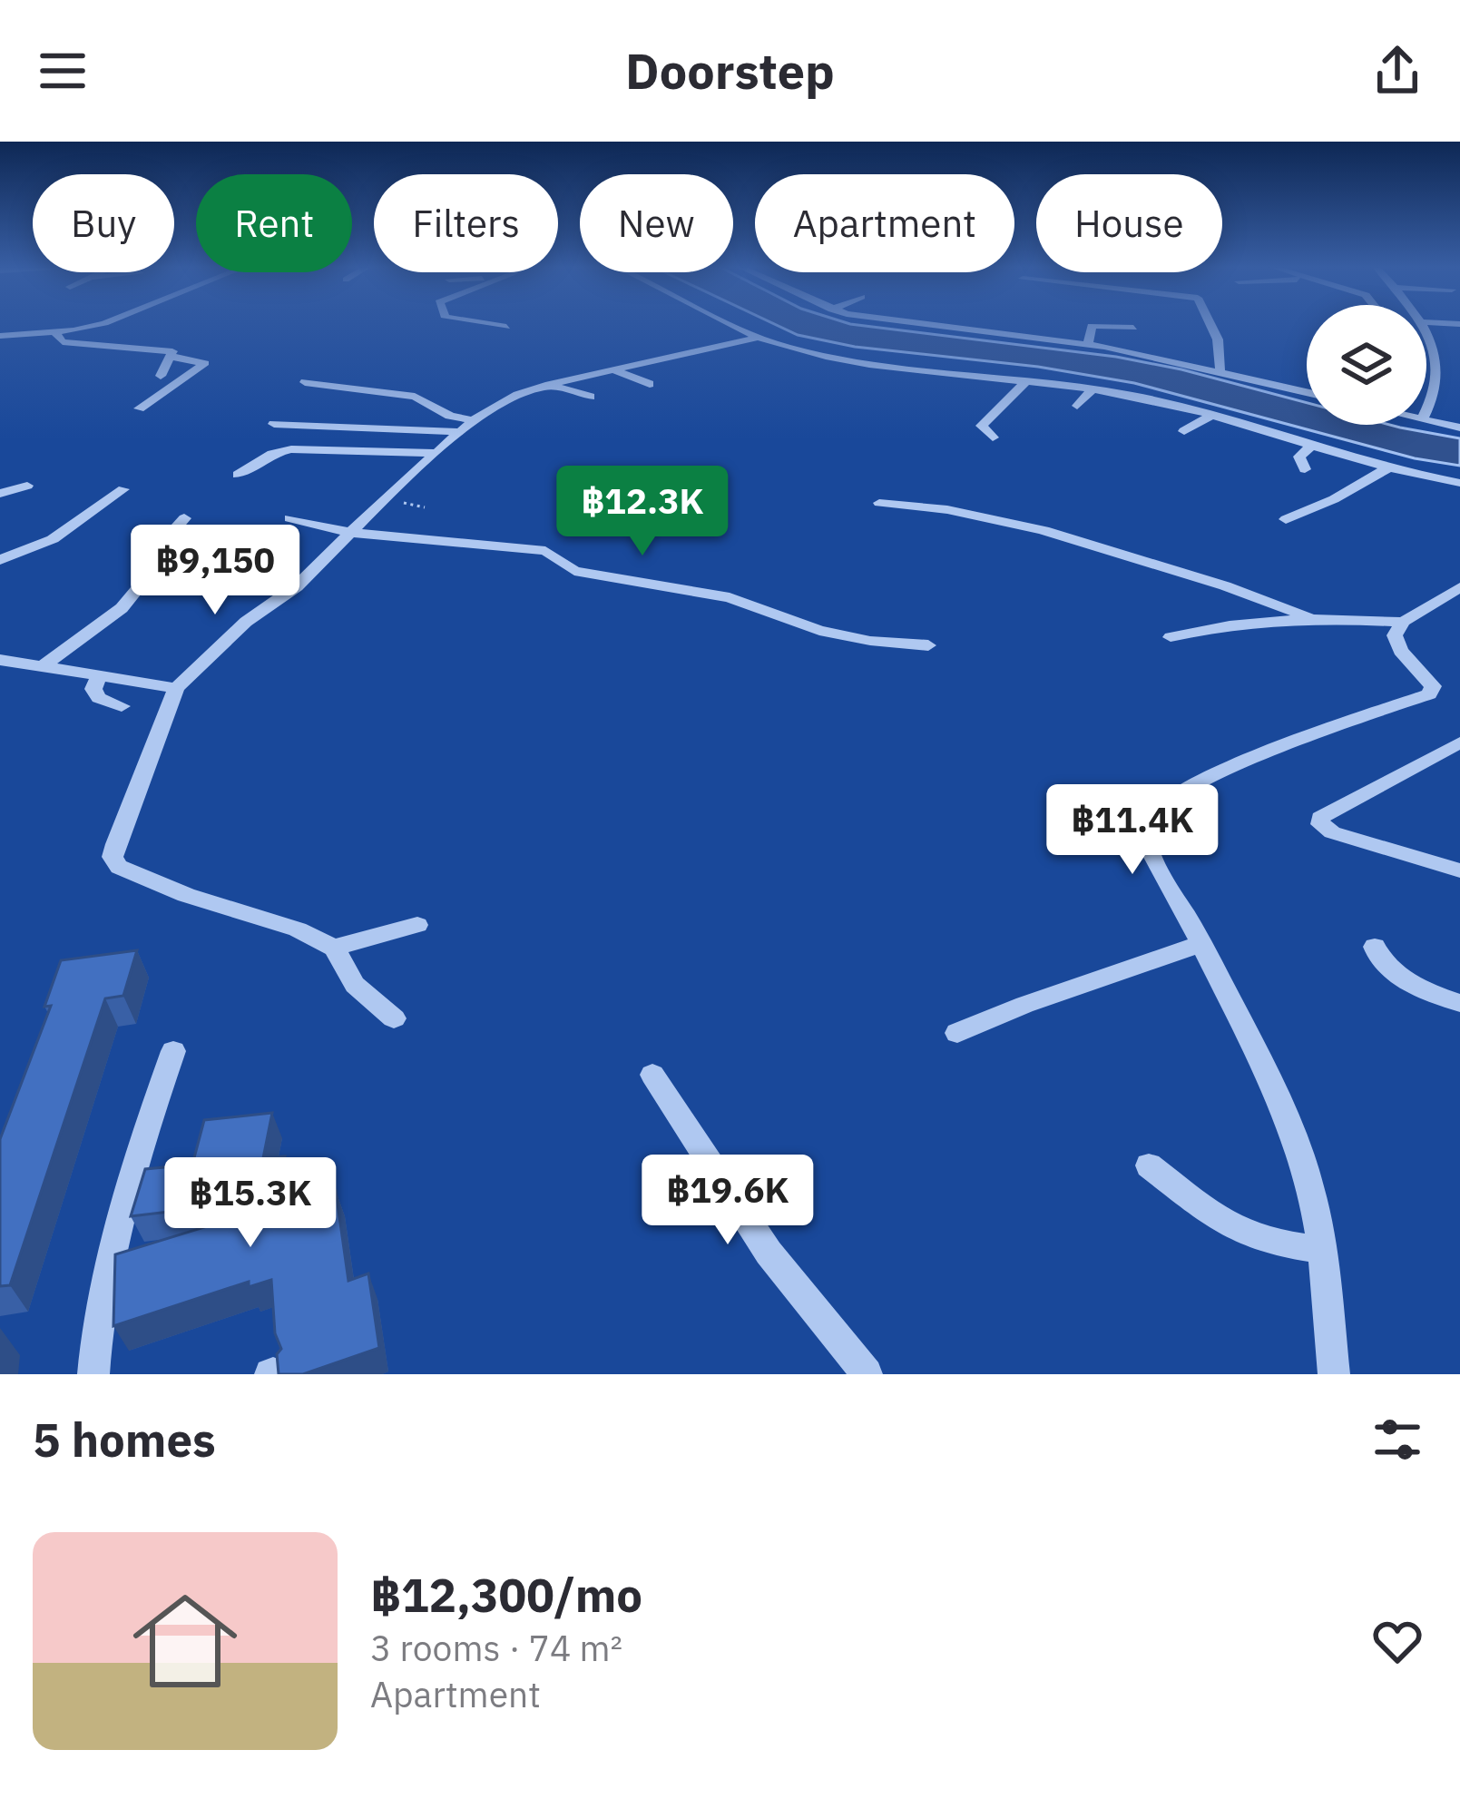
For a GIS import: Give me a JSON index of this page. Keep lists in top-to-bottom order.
{
  "page": {
    "header": "Doorstep",
    "chip": [
      "Buy",
      "Rent",
      "Filters",
      "New",
      "Apartment",
      "House"
    ],
    "price": [
      "฿12.3K",
      "฿9,150",
      "฿11.4K",
      "฿19.6K",
      "฿15.3K"
    ],
    "heading": "5 homes",
    "list": [
      {
        "name": "฿12,300/mo",
        "note": "3 rooms · 74 m² · Apartment"
      }
    ]
  }
}
